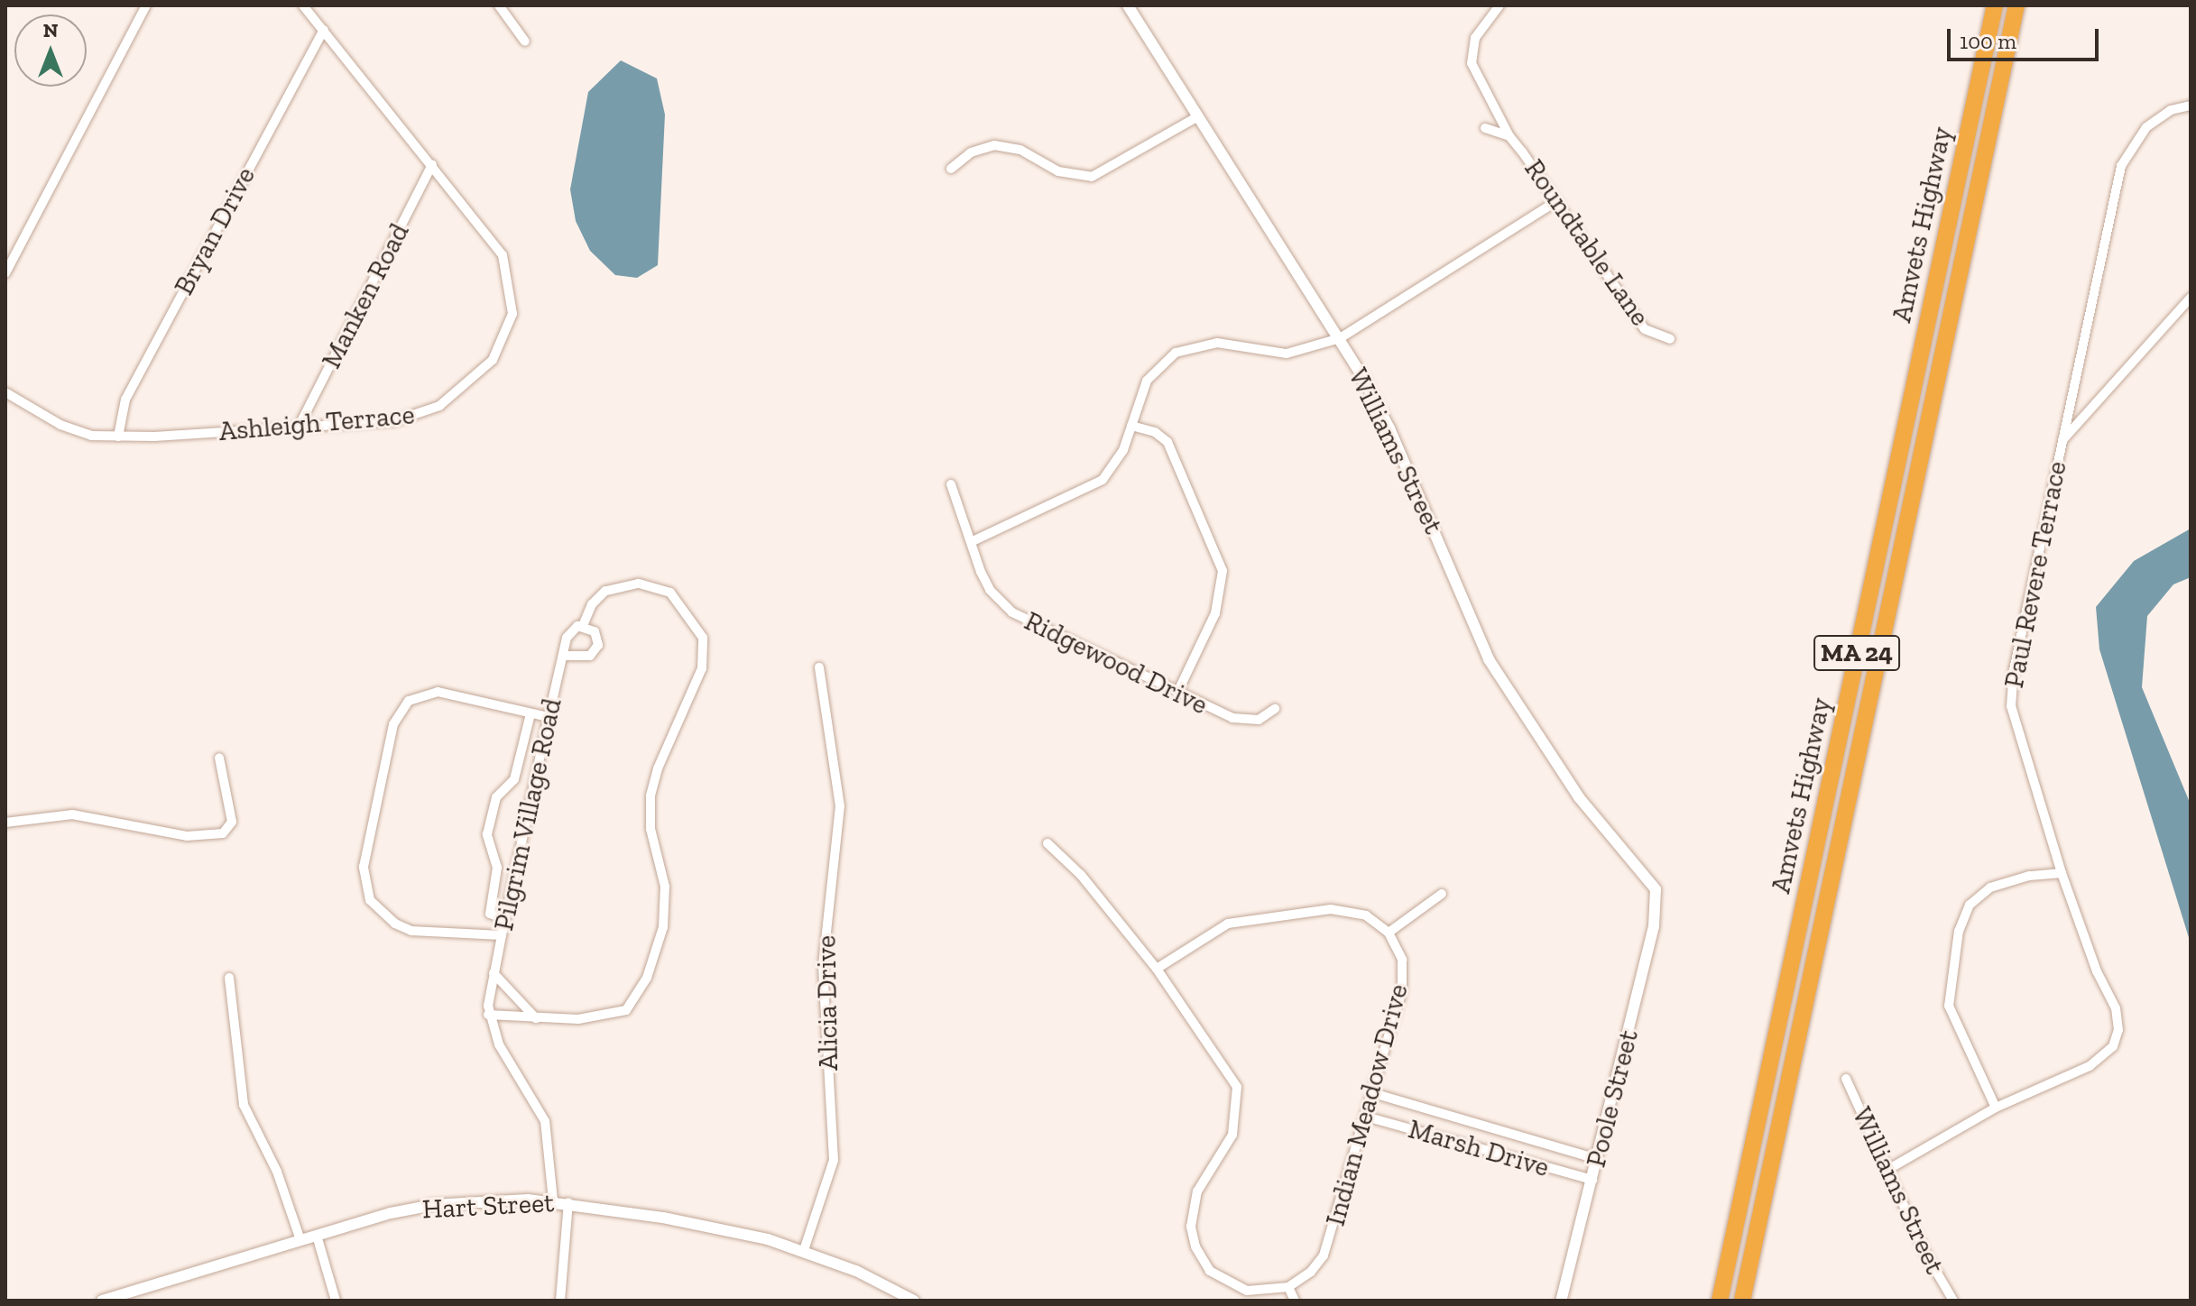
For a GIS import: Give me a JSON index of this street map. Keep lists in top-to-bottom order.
{
  "streets": {
    "highway": ["Amvets Highway", "MA 24"],
    "street": [
      "Bryan Drive",
      "Roundtable Lane",
      "Manken Road",
      "Ashleigh Terrace",
      "Williams Street",
      "Paul Revere Terrace",
      "Ridgewood Drive",
      "Pilgrim Village Road",
      "Alicia Drive",
      "Poole Street",
      "Indian Meadow Drive",
      "Marsh Drive",
      "Hart Street"
    ]
  },
  "crossings": [
    ["Bryan Drive", "Ashleigh Terrace"],
    ["Manken Road", "Ashleigh Terrace"],
    ["Williams Street", "Paul Revere Terrace"],
    ["Williams Street", "Poole Street"],
    ["Pilgrim Village Road", "Hart Street"],
    ["Alicia Drive", "Hart Street"],
    ["Poole Street", "Marsh Drive"],
    ["Indian Meadow Drive", "Marsh Drive"]
  ],
  "scale_bar": "100 m",
  "north": "top"
}
